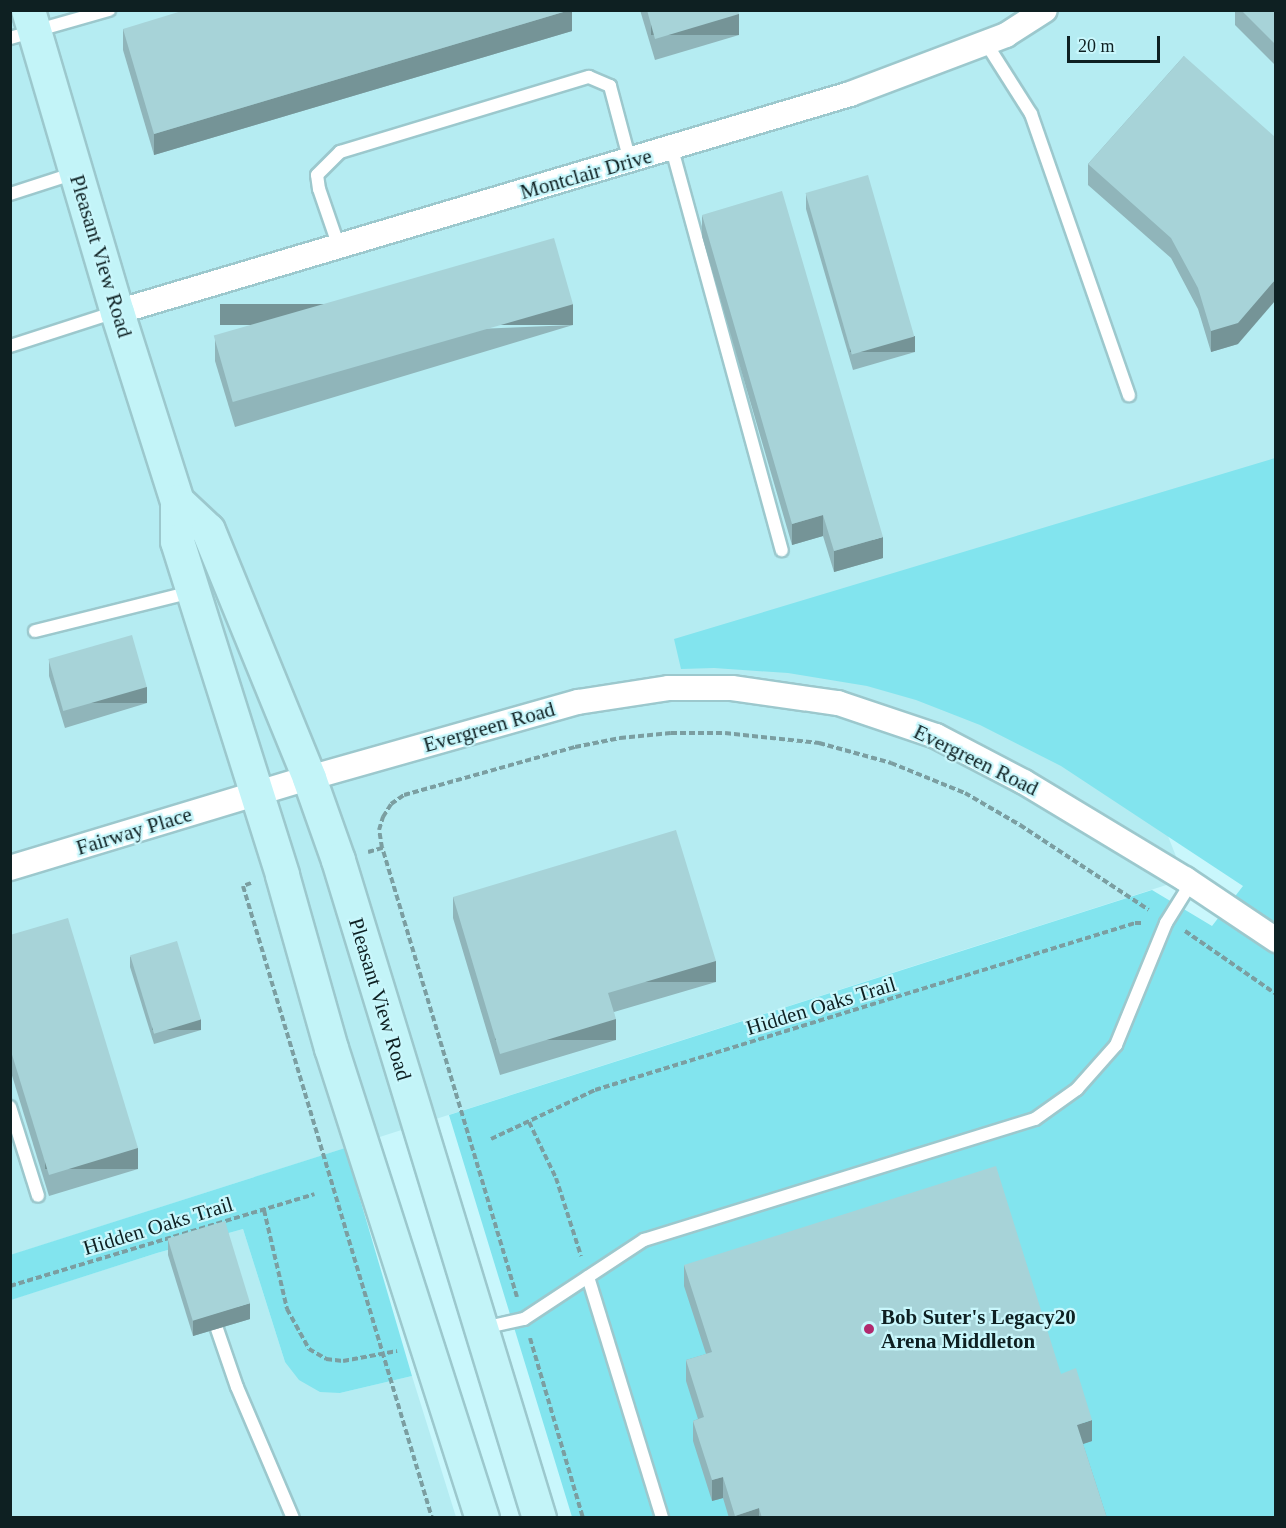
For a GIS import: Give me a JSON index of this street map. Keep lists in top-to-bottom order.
{
  "streets": {
    "street": [
      "Montclair Drive",
      "Pleasant View Road",
      "Evergreen Road",
      "Fairway Place"
    ],
    "path": ["Hidden Oaks Trail"]
  },
  "crossings": [
    ["Montclair Drive", "Pleasant View Road"],
    ["Pleasant View Road", "Evergreen Road"],
    ["Pleasant View Road", "Fairway Place"],
    ["Evergreen Road", "Fairway Place"]
  ],
  "places": ["Bob Suter's Legacy20 Arena Middleton"],
  "scale_bar": "20 m"
}
